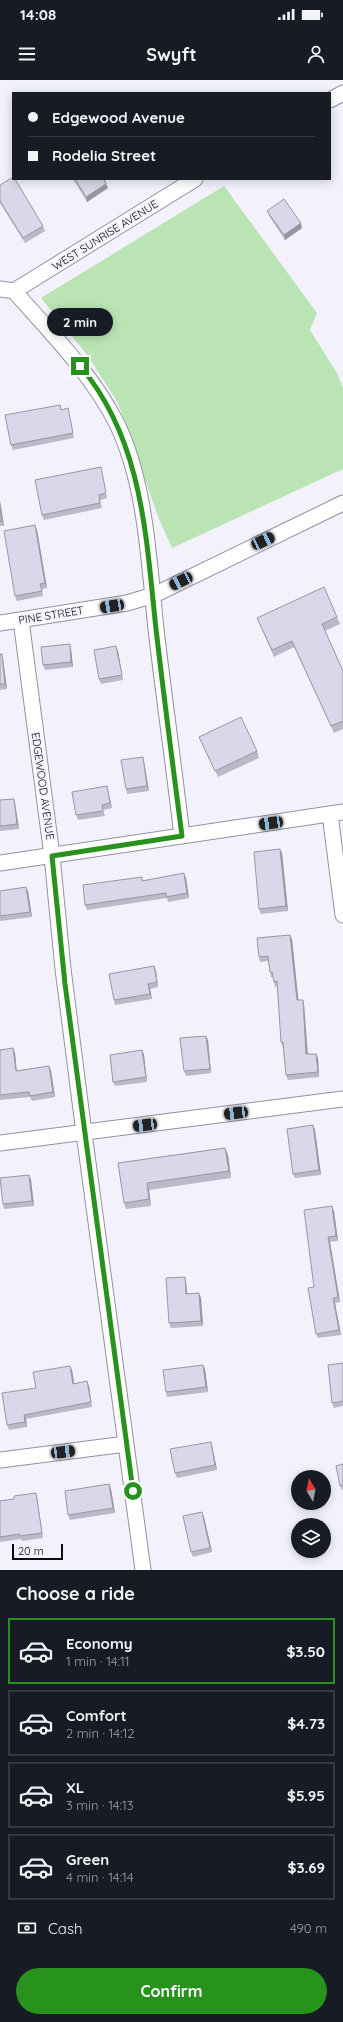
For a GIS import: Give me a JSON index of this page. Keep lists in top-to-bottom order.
{
  "streets": {
    "street": ["WEST SUNRISE AVENUE", "PINE STREET", "EDGEWOOD AVENUE"]
  },
  "crossings": [
    ["PINE STREET", "EDGEWOOD AVENUE"]
  ],
  "scale_bar": "20 m",
  "north": "top",
  "page": {
    "status": "14:08",
    "header": "Swyft",
    "banner": ["Edgewood Avenue", "Rodelia Street"],
    "bubble": "2 min",
    "scale": "20 m",
    "heading": "Choose a ride",
    "list": [
      {
        "name": "Economy",
        "note": "1 min · 14:11",
        "value": "$3.50"
      },
      {
        "name": "Comfort",
        "note": "2 min · 14:12",
        "value": "$4.73"
      },
      {
        "name": "XL",
        "note": "3 min · 14:13",
        "value": "$5.95"
      },
      {
        "name": "Green",
        "note": "4 min · 14:14",
        "value": "$3.69"
      }
    ],
    "pay": ["Cash", "490 m"],
    "buttons": "Confirm"
  }
}
